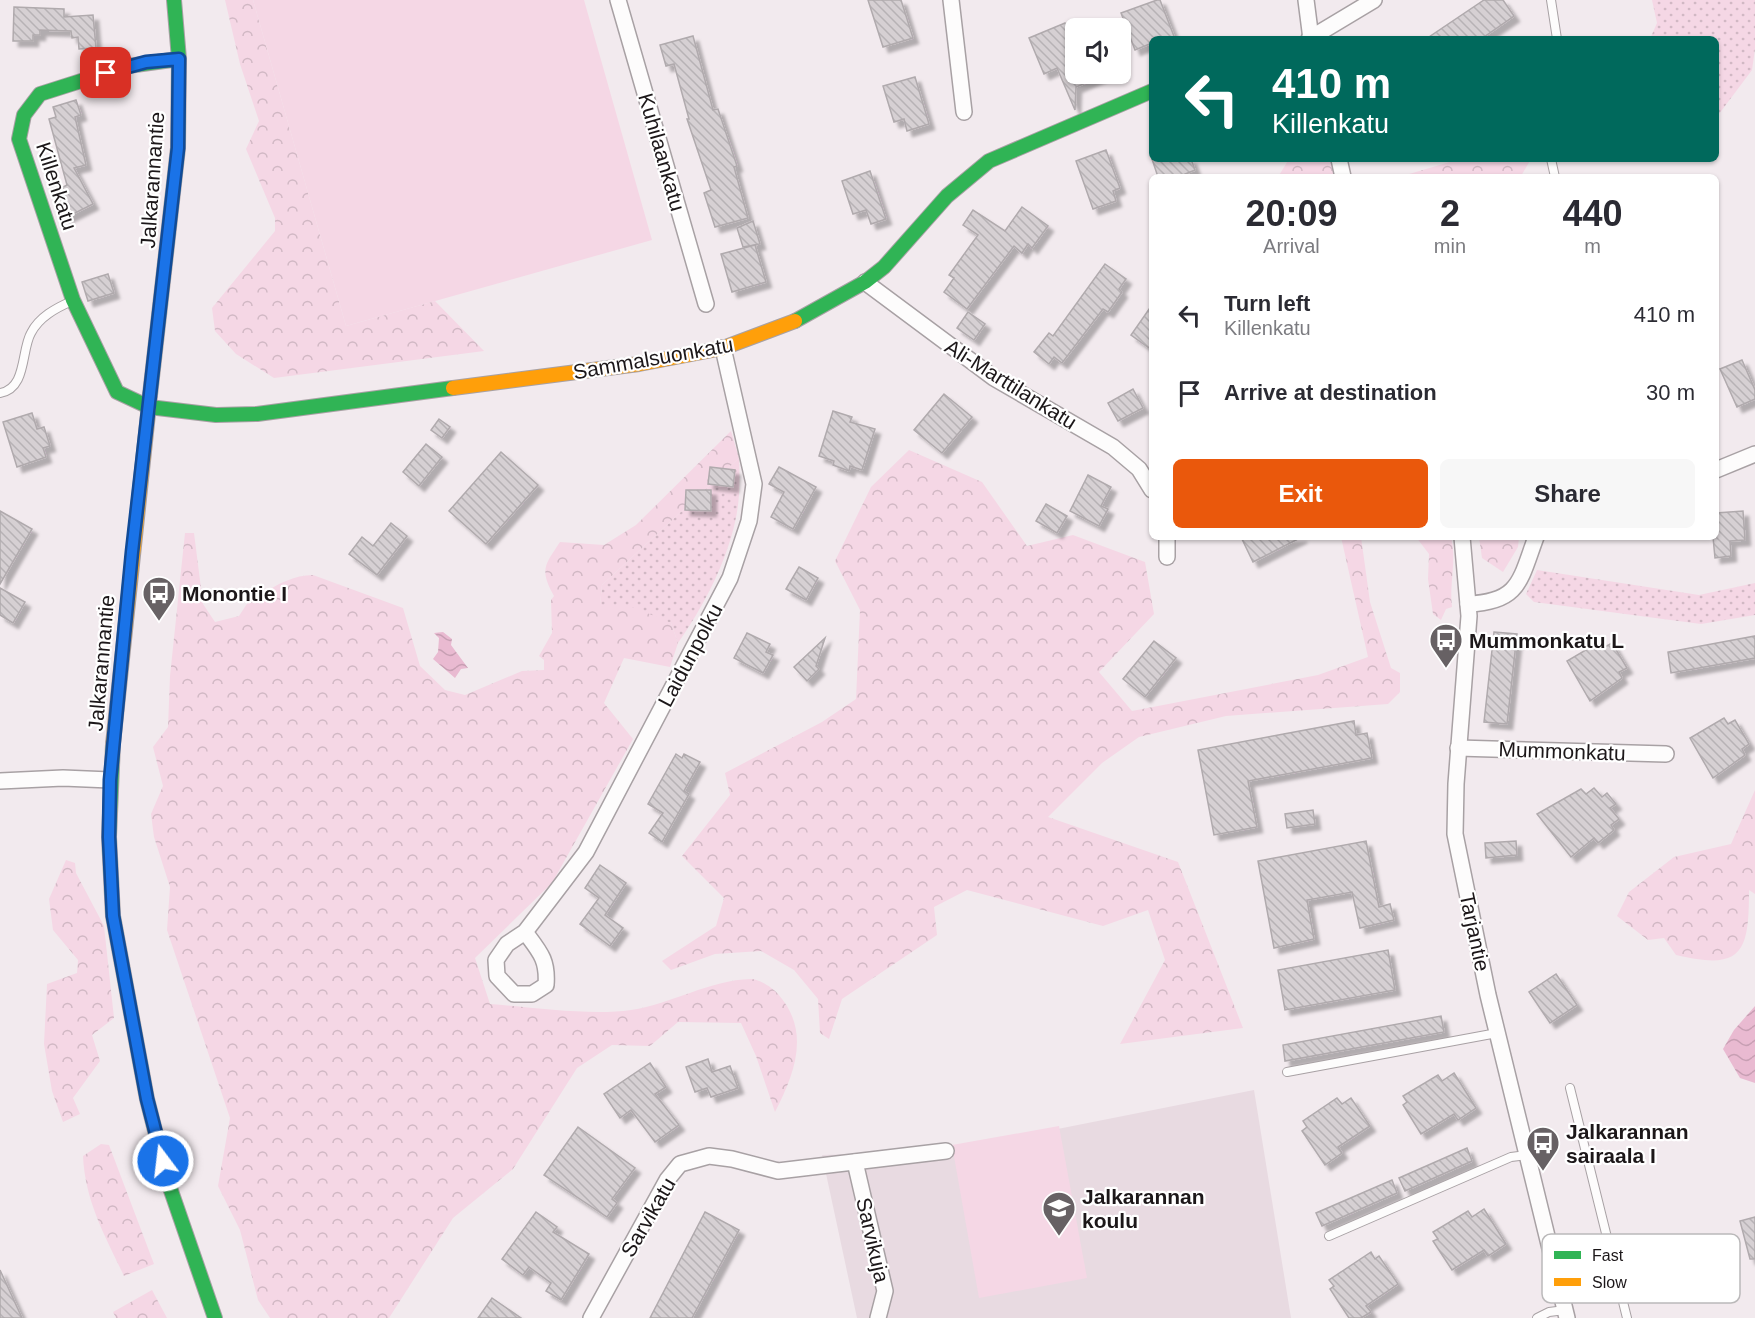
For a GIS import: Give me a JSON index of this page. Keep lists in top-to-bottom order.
{
  "streets": {
    "street": [
      "Kuhilaankatu",
      "Jalkarannantie",
      "Killenkatu",
      "Sammalsuonkatu",
      "Ali-Marttilankatu",
      "Laidunpolku",
      "Mummonkatu",
      "Tarjantie",
      "Sarvikatu",
      "Sarvikuja"
    ]
  },
  "crossings": [
    ["Jalkarannantie", "Killenkatu"],
    ["Jalkarannantie", "Sammalsuonkatu"],
    ["Killenkatu", "Sammalsuonkatu"],
    ["Sammalsuonkatu", "Ali-Marttilankatu"],
    ["Sammalsuonkatu", "Laidunpolku"],
    ["Mummonkatu", "Tarjantie"],
    ["Sarvikatu", "Sarvikuja"]
  ],
  "places": {
    "bus stop": ["Monontie I", "Mummonkatu L", "Jalkarannan sairaala I"],
    "school or university": ["Jalkarannan koulu"]
  },
  "legend": ["Fast", "Slow"],
  "page": {
    "turn": ["410 m", "Killenkatu"],
    "eta": [
      "20:09",
      "Arrival",
      "2",
      "min",
      "440",
      "m"
    ],
    "list": [
      {
        "name": "Turn left",
        "note": "Killenkatu",
        "value": "410 m"
      },
      {
        "name": "Arrive at destination",
        "value": "30 m"
      }
    ],
    "buttons": ["Exit", "Share"]
  }
}
